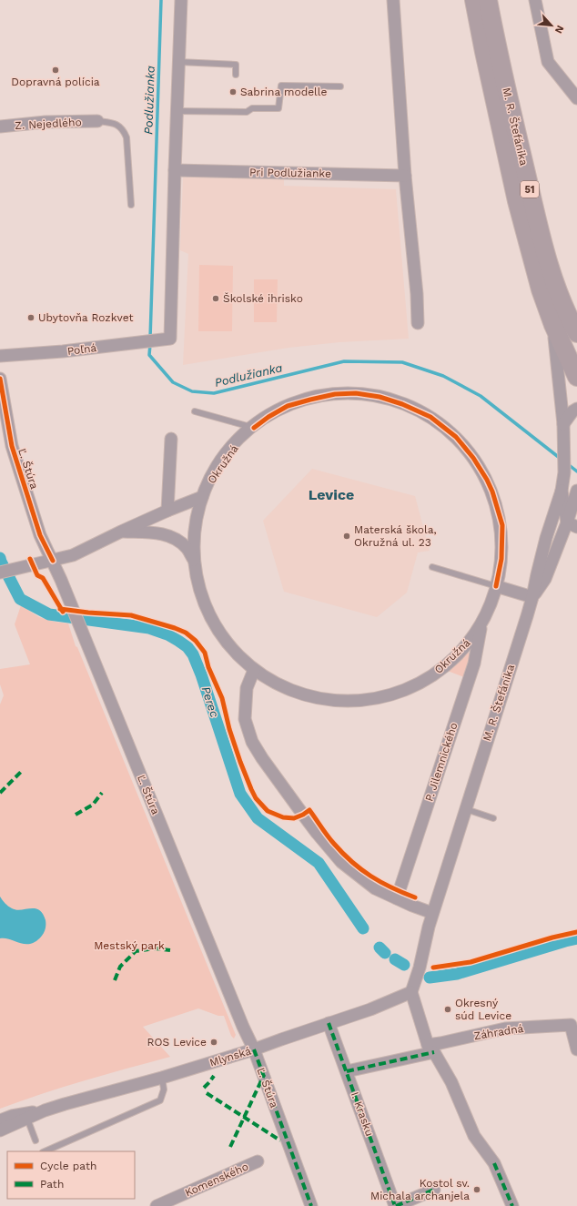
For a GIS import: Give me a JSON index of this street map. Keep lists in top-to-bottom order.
{
  "streets": {
    "main road": ["M. R. Štefánika", "51"],
    "street": [
      "Z. Nejedlého",
      "Pri Podlužianke",
      "Poľná",
      "Okružná",
      "Ľ. Štúra",
      "P. Jilemnického",
      "Záhradná",
      "Mlynská",
      "I. Krasku",
      "Komenského"
    ]
  },
  "crossings": [
    ["M. R. Štefánika", "Mlynská"],
    ["Pri Podlužianke", "Poľná"],
    ["Okružná", "Ľ. Štúra"],
    ["Okružná", "P. Jilemnického"],
    ["Ľ. Štúra", "Mlynská"],
    ["Záhradná", "I. Krasku"],
    ["Mlynská", "I. Krasku"]
  ],
  "districts": ["Levice"],
  "water": ["Podlužianka", "Perec"],
  "parks": ["Mestský park"],
  "places": [
    "Dopravná polícia",
    "Sabrina modelle",
    "Školské ihrisko",
    "Ubytovňa Rozkvet",
    "Materská škola, Okružná ul. 23",
    "Okresný súd Levice",
    "ROS Levice",
    "Kostol sv. Michala archanjela"
  ],
  "legend": ["Cycle path", "Path"],
  "north": "bottom right"
}
